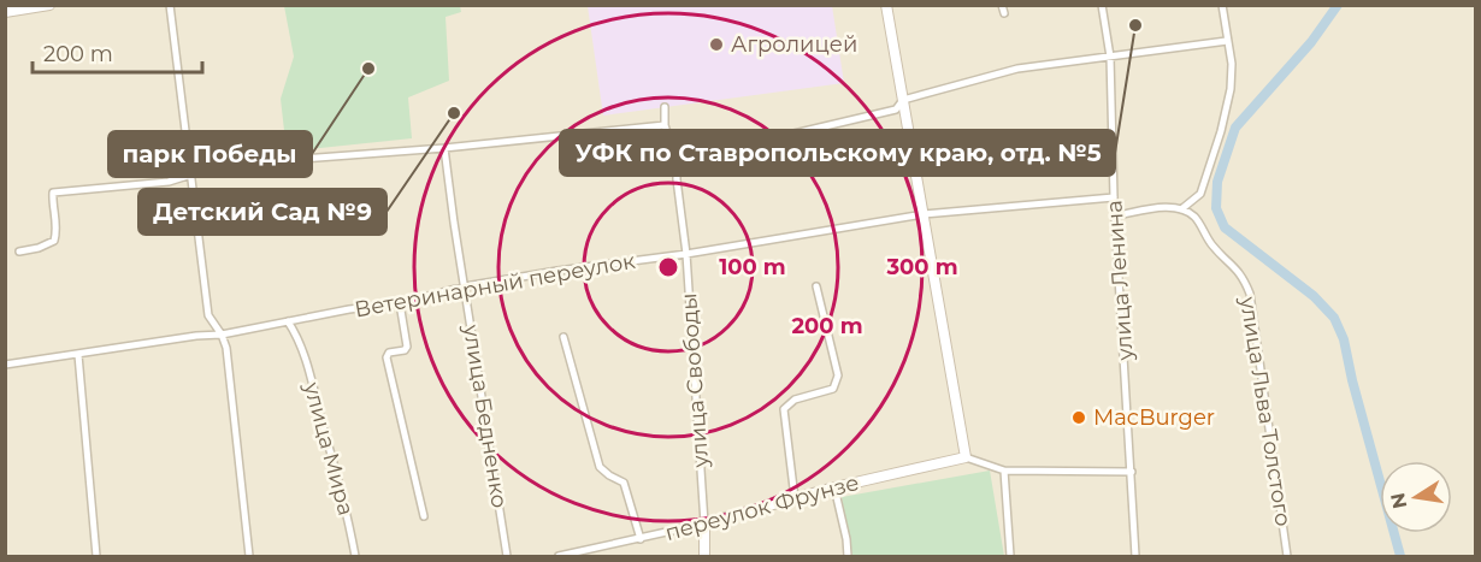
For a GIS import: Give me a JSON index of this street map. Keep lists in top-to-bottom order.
{
  "streets": {
    "main road": ["улица Свободы", "переулок Фрунзе"],
    "street": [
      "улица Ленина",
      "Ветеринарный переулок",
      "улица Льва Толстого",
      "улица Бедненко",
      "улица Мира"
    ]
  },
  "crossings": [
    ["улица Ленина", "Ветеринарный переулок"],
    ["Ветеринарный переулок", "улица Свободы"],
    ["Ветеринарный переулок", "улица Бедненко"],
    ["Ветеринарный переулок", "улица Мира"],
    ["улица Свободы", "переулок Фрунзе"]
  ],
  "places": [
    "УФК по Ставропольскому краю, отд. №5",
    "Агролицей",
    "парк Победы",
    "Детский Сад №9",
    "MacBurger"
  ],
  "scale_bar": "200 m",
  "north": "left",
  "rings": ["100 m", "300 m", "200 m"]
}
